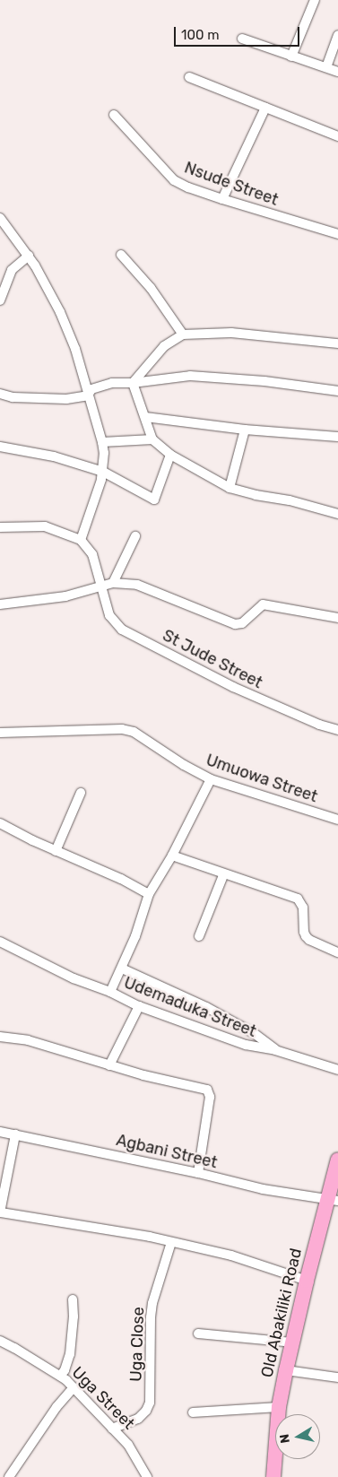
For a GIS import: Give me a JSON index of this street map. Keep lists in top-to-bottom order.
{
  "streets": {
    "main road": ["Old Abakiliki Road"],
    "street": [
      "Nsude Street",
      "St Jude Street",
      "Umuowa Street",
      "Udemaduka Street",
      "Agbani Street",
      "Uga Close",
      "Uga Street"
    ]
  },
  "crossings": [
    ["Agbani Street", "Old Abakiliki Road"],
    ["Uga Close", "Uga Street"]
  ],
  "scale_bar": "100 m",
  "north": "left"
}
